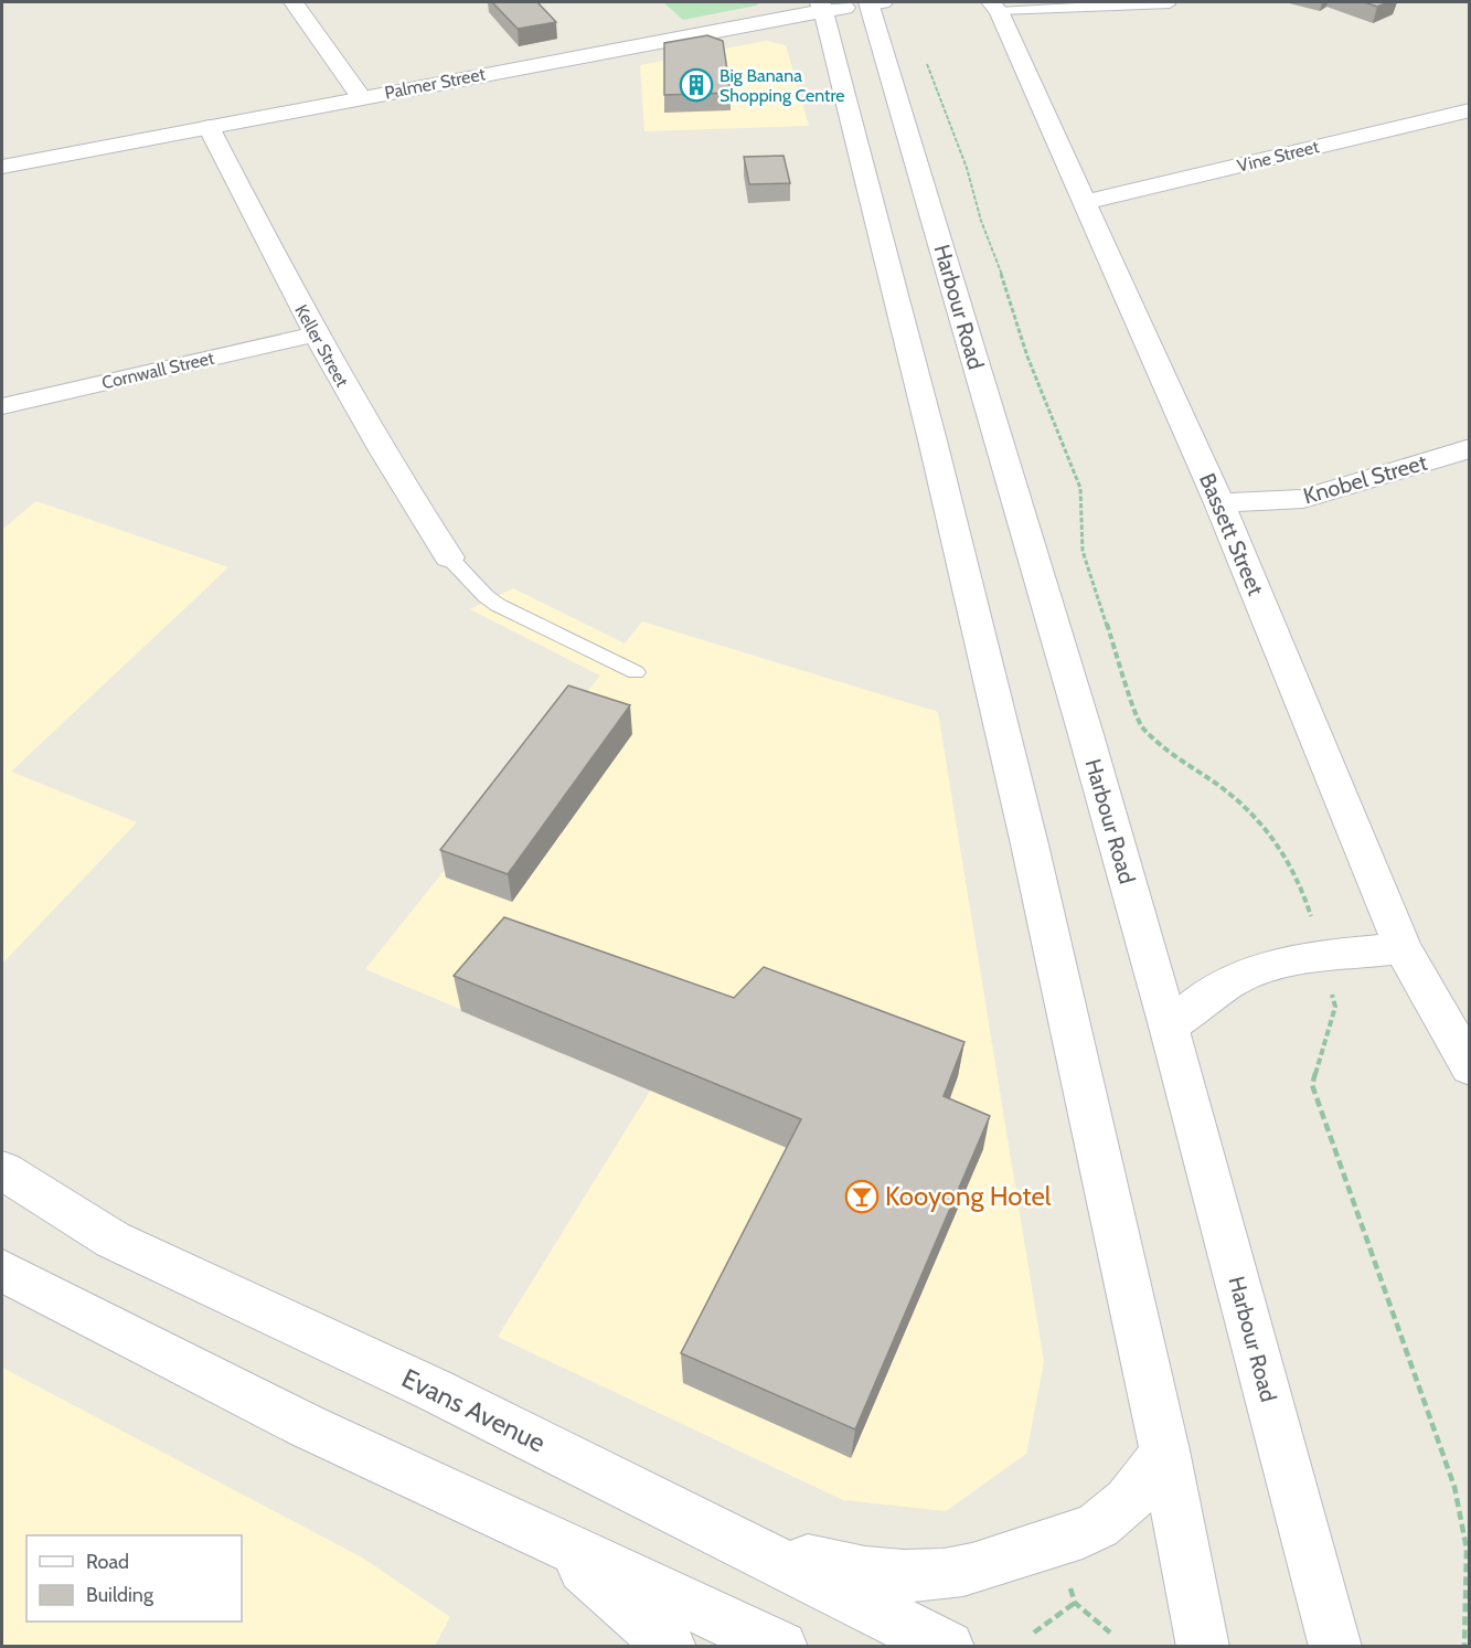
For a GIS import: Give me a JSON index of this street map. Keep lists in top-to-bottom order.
{
  "streets": {
    "main road": [
      "Palmer Street",
      "Vine Street",
      "Harbour Road",
      "Keller Street",
      "Cornwall Street",
      "Knobel Street",
      "Bassett Street",
      "Evans Avenue"
    ]
  },
  "crossings": [
    ["Palmer Street", "Harbour Road"],
    ["Palmer Street", "Keller Street"],
    ["Vine Street", "Bassett Street"],
    ["Keller Street", "Cornwall Street"],
    ["Knobel Street", "Bassett Street"]
  ],
  "places": {
    "building": ["Big Banana Shopping Centre"],
    "bar": ["Kooyong Hotel"]
  },
  "legend": ["Road", "Building"]
}
